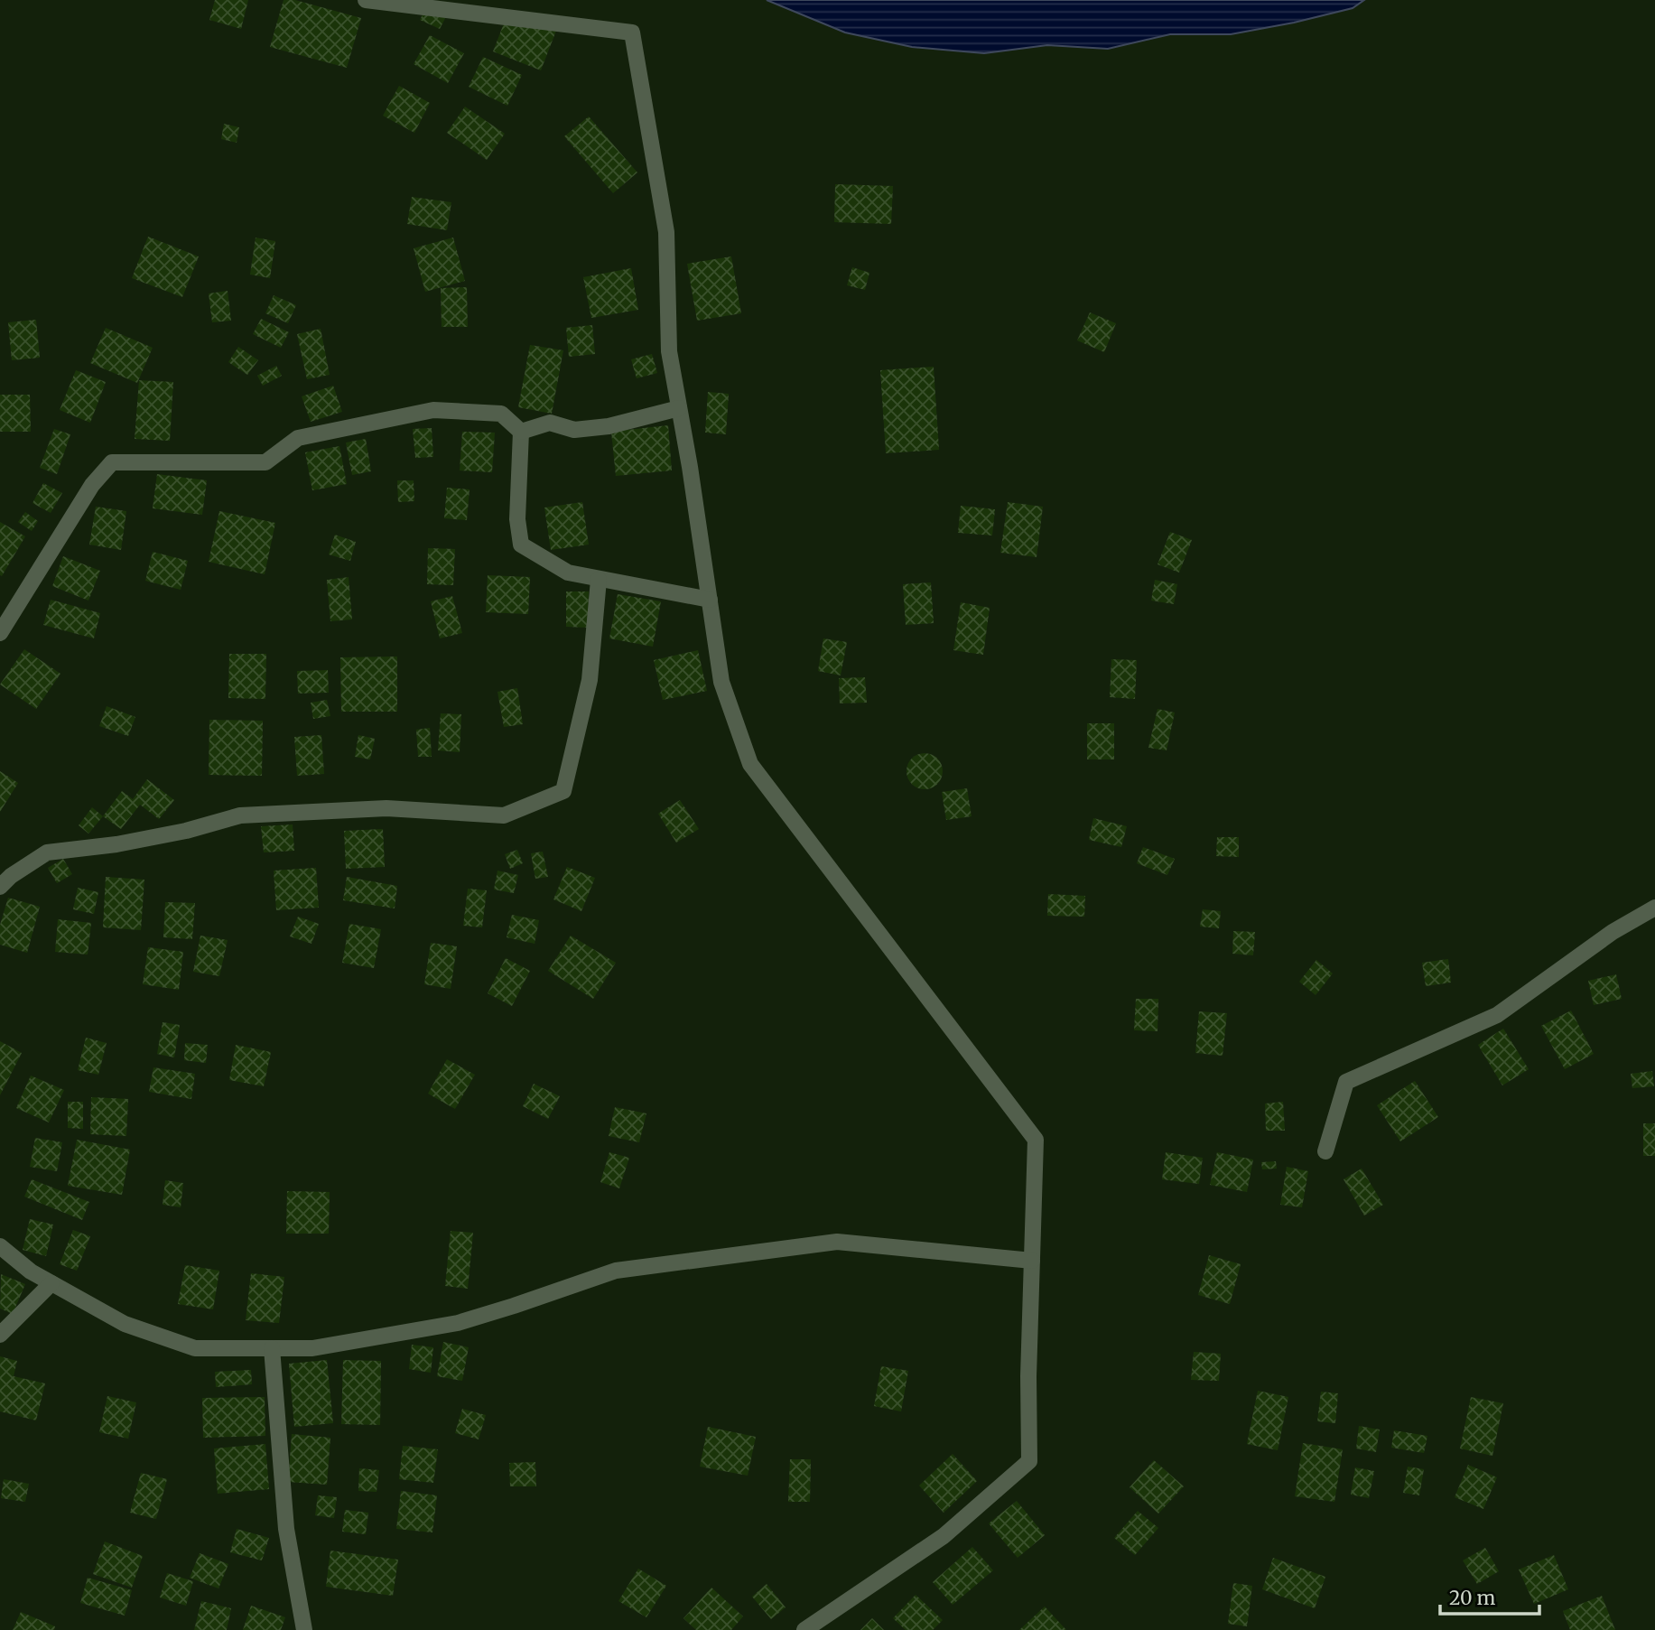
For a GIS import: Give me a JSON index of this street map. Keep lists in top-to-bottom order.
{
  "scale_bar": "20 m"
}
